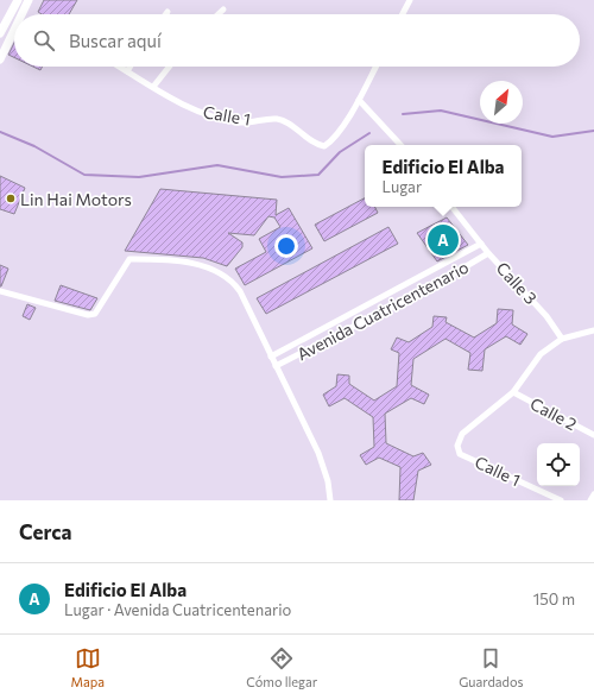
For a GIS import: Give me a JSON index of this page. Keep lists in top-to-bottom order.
{
  "streets": {
    "street": [
      "Calle 1",
      "Calle 3",
      "Avenida Cuatricentenario",
      "Calle 2"
    ]
  },
  "crossings": [
    ["Calle 1", "Calle 2"],
    ["Calle 3", "Avenida Cuatricentenario"]
  ],
  "places": ["Lin Hai Motors"],
  "north": "top right",
  "page": {
    "search": "Buscar aquí",
    "popup": ["Edificio El Alba", "Lugar"],
    "pins": "A",
    "heading": "Cerca",
    "list": [
      {
        "mark": "A",
        "name": "Edificio El Alba",
        "note": "Lugar · Avenida Cuatricentenario",
        "value": "150 m"
      }
    ],
    "nav": ["Mapa", "Cómo llegar", "Guardados"]
  }
}
